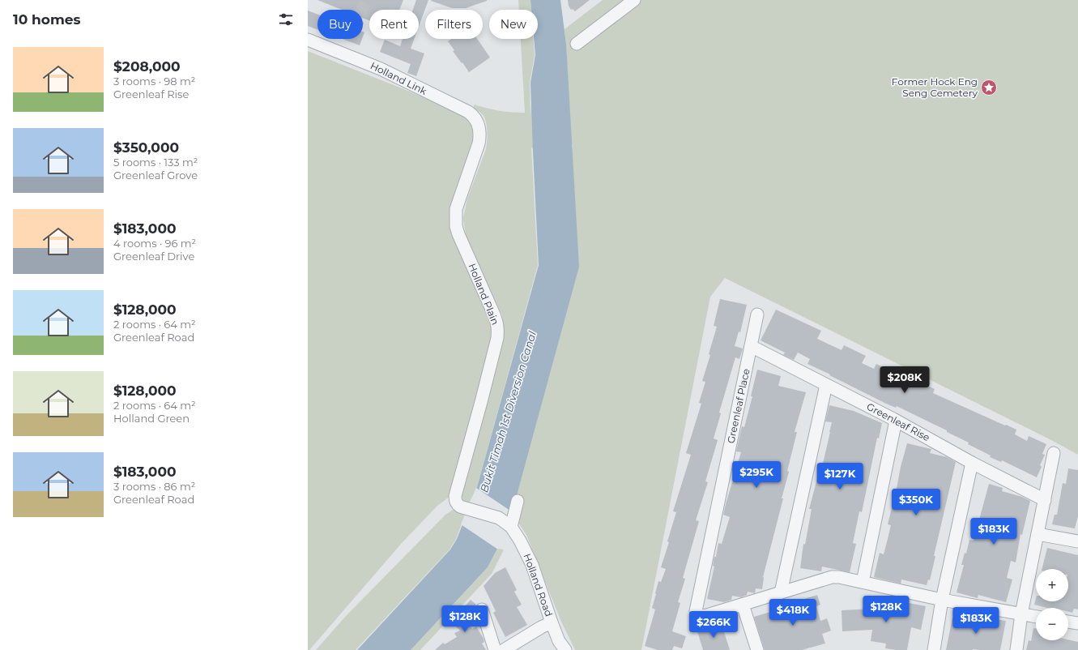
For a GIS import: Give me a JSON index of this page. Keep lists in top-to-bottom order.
{
  "streets": {
    "street": [
      "Holland Link",
      "Holland Plain",
      "Greenleaf Place",
      "Greenleaf Rise",
      "Holland Road"
    ]
  },
  "crossings": [
    ["Holland Link", "Holland Plain"],
    ["Holland Plain", "Holland Road"],
    ["Greenleaf Place", "Greenleaf Rise"]
  ],
  "water": ["Bukit Timah 1st Diversion Canal"],
  "places": {
    "place": ["Former Hock Eng Seng Cemetery"]
  },
  "page": {
    "heading": "10 homes",
    "chip": [
      "Buy",
      "Rent",
      "Filters",
      "New"
    ],
    "list": [
      {
        "name": "$208,000",
        "note": "3 rooms · 98 m² · Greenleaf Rise"
      },
      {
        "name": "$350,000",
        "note": "5 rooms · 133 m² · Greenleaf Grove"
      },
      {
        "name": "$183,000",
        "note": "4 rooms · 96 m² · Greenleaf Drive"
      },
      {
        "name": "$128,000",
        "note": "2 rooms · 64 m² · Greenleaf Road"
      },
      {
        "name": "$128,000",
        "note": "2 rooms · 64 m² · Holland Green"
      },
      {
        "name": "$183,000",
        "note": "3 rooms · 86 m² · Greenleaf Road"
      }
    ],
    "price": [
      "$208K",
      "$295K",
      "$127K",
      "$350K",
      "$183K",
      "$128K",
      "$418K",
      "$128K",
      "$183K",
      "$266K"
    ],
    "map_buttons": ["+", "−"]
  }
}
